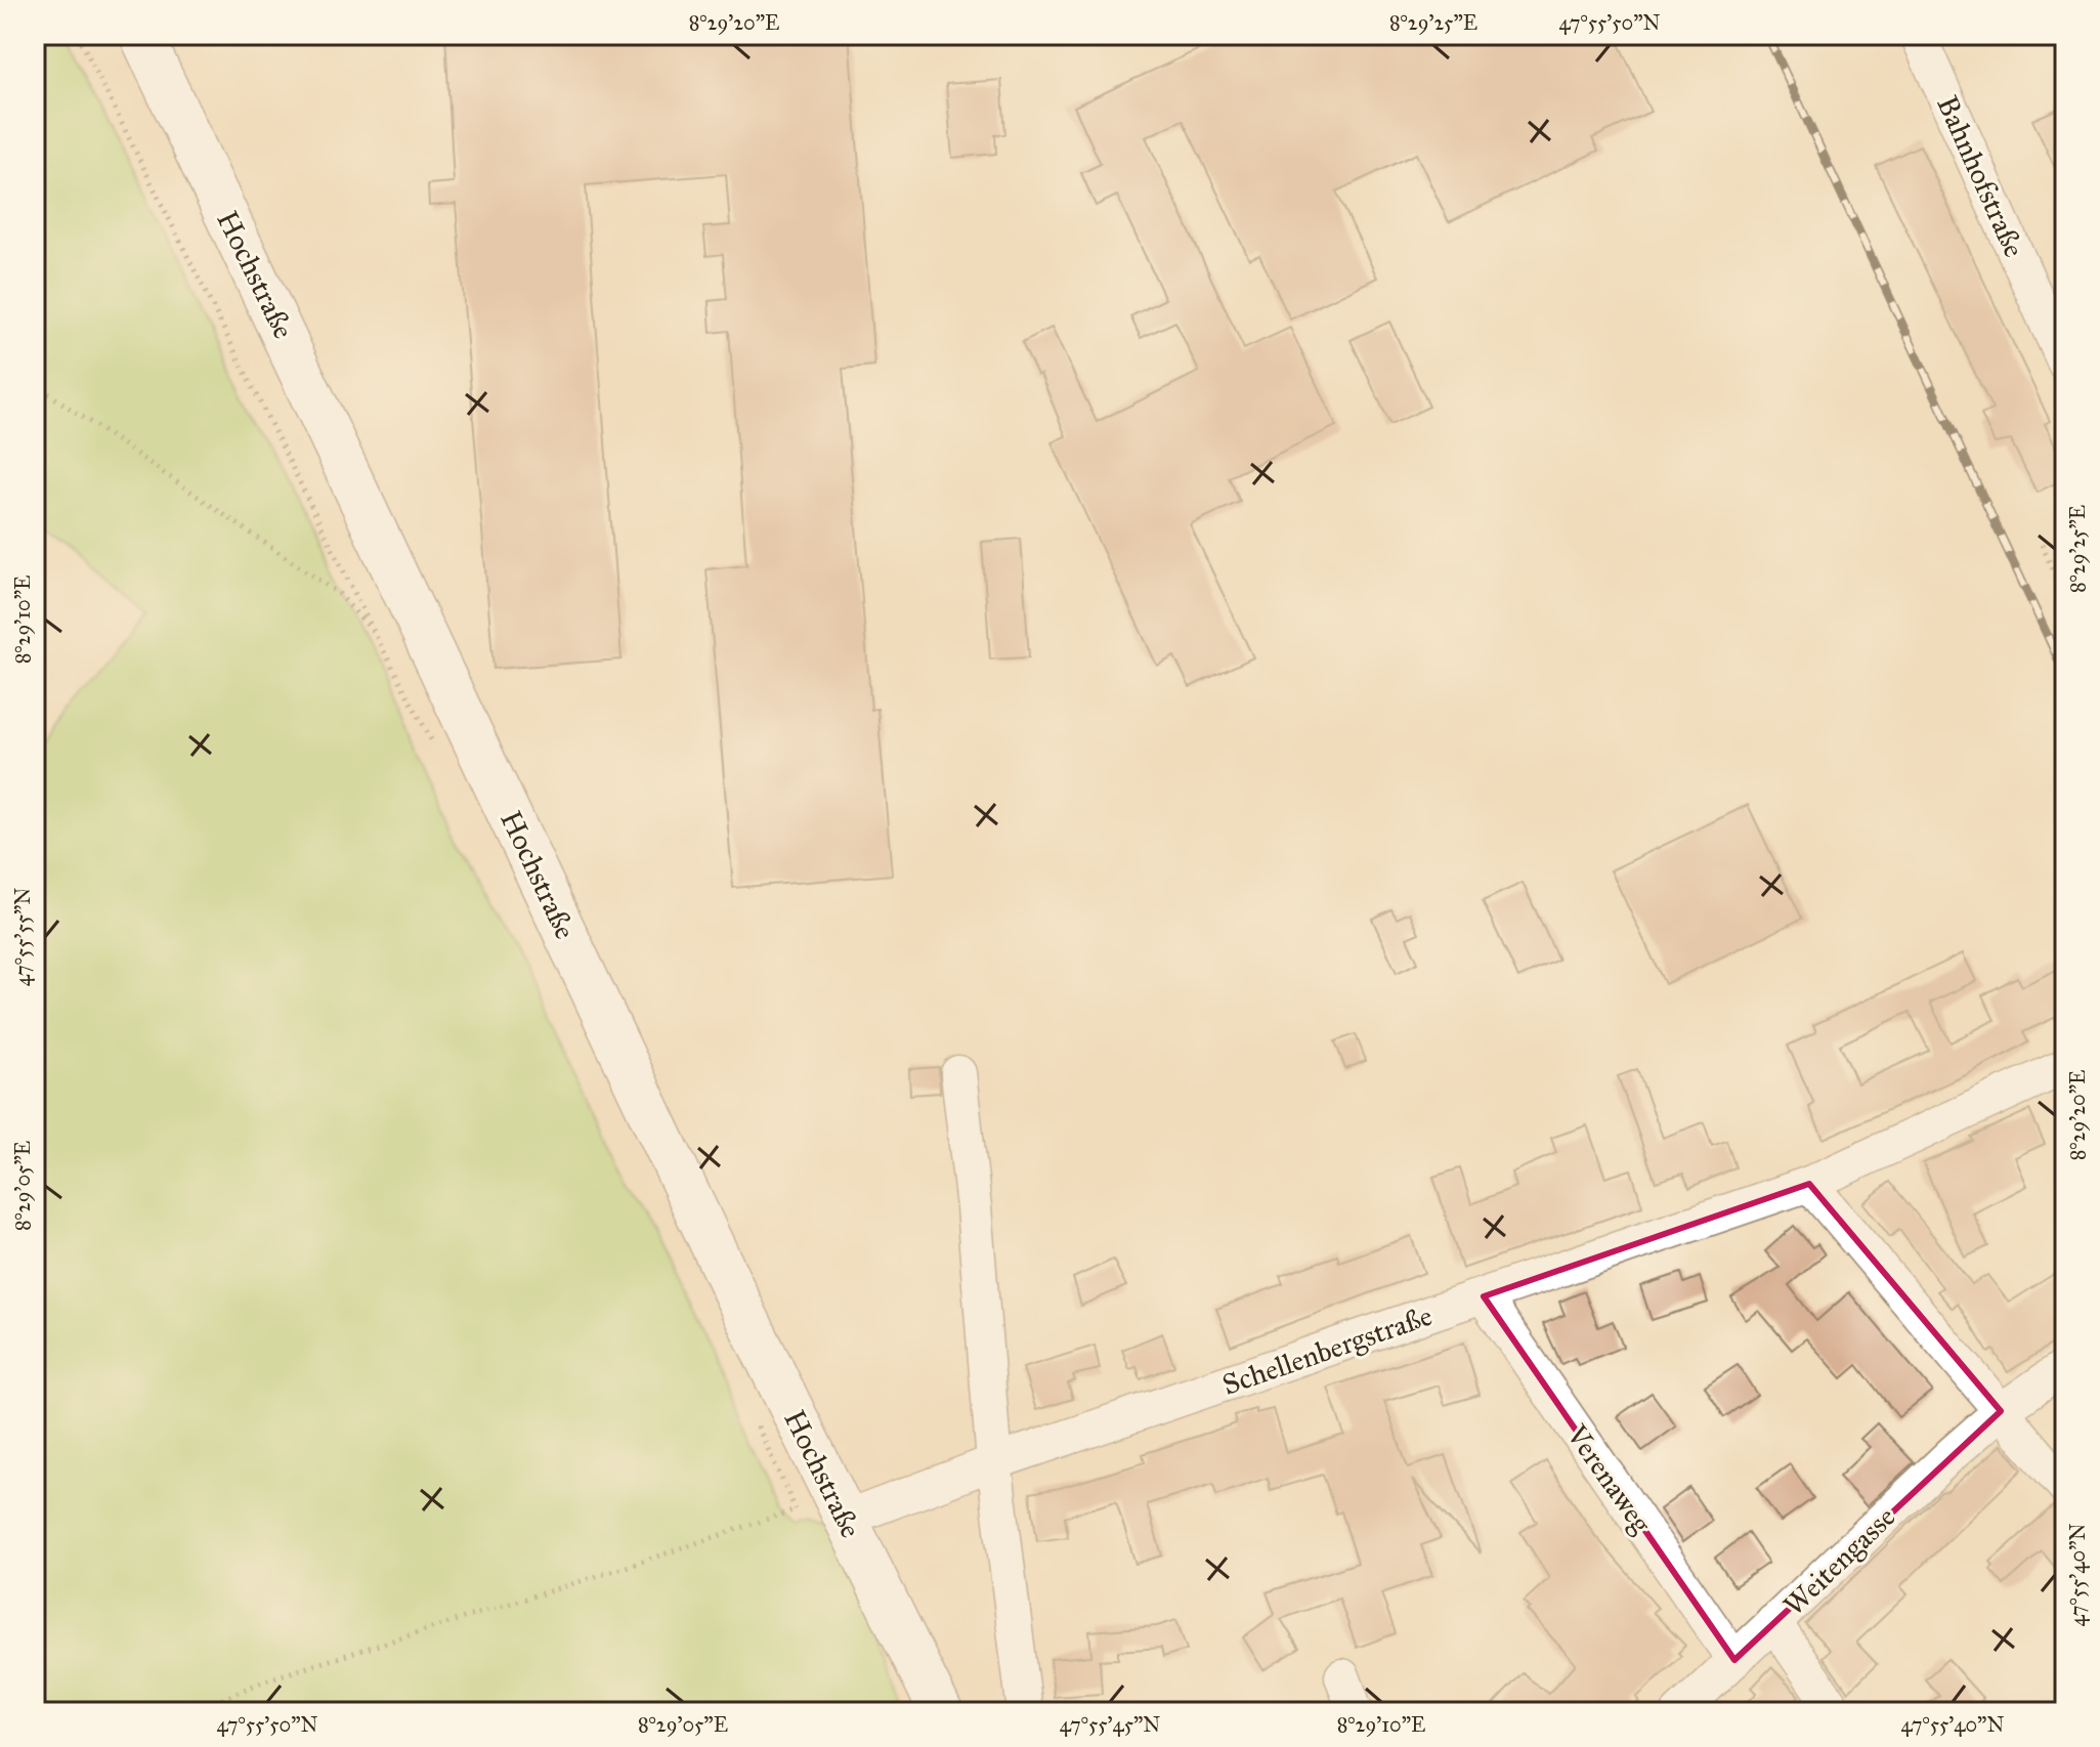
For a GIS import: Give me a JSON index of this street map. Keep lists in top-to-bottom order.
{
  "streets": {
    "street": [
      "Bahnhofstraße",
      "Hochstraße",
      "Schellenbergstraße",
      "Verenaweg",
      "Weitengasse"
    ]
  },
  "crossings": [
    ["Hochstraße", "Schellenbergstraße"],
    ["Schellenbergstraße", "Verenaweg"],
    ["Verenaweg", "Weitengasse"]
  ],
  "coordinates": [
    "8°29'20\"E",
    "8°29'25\"E",
    "47°55'50\"N",
    "8°29'10\"E",
    "47°55'55\"N",
    "8°29'05\"E",
    "47°55'40\"N",
    "47°55'45\"N"
  ]
}
